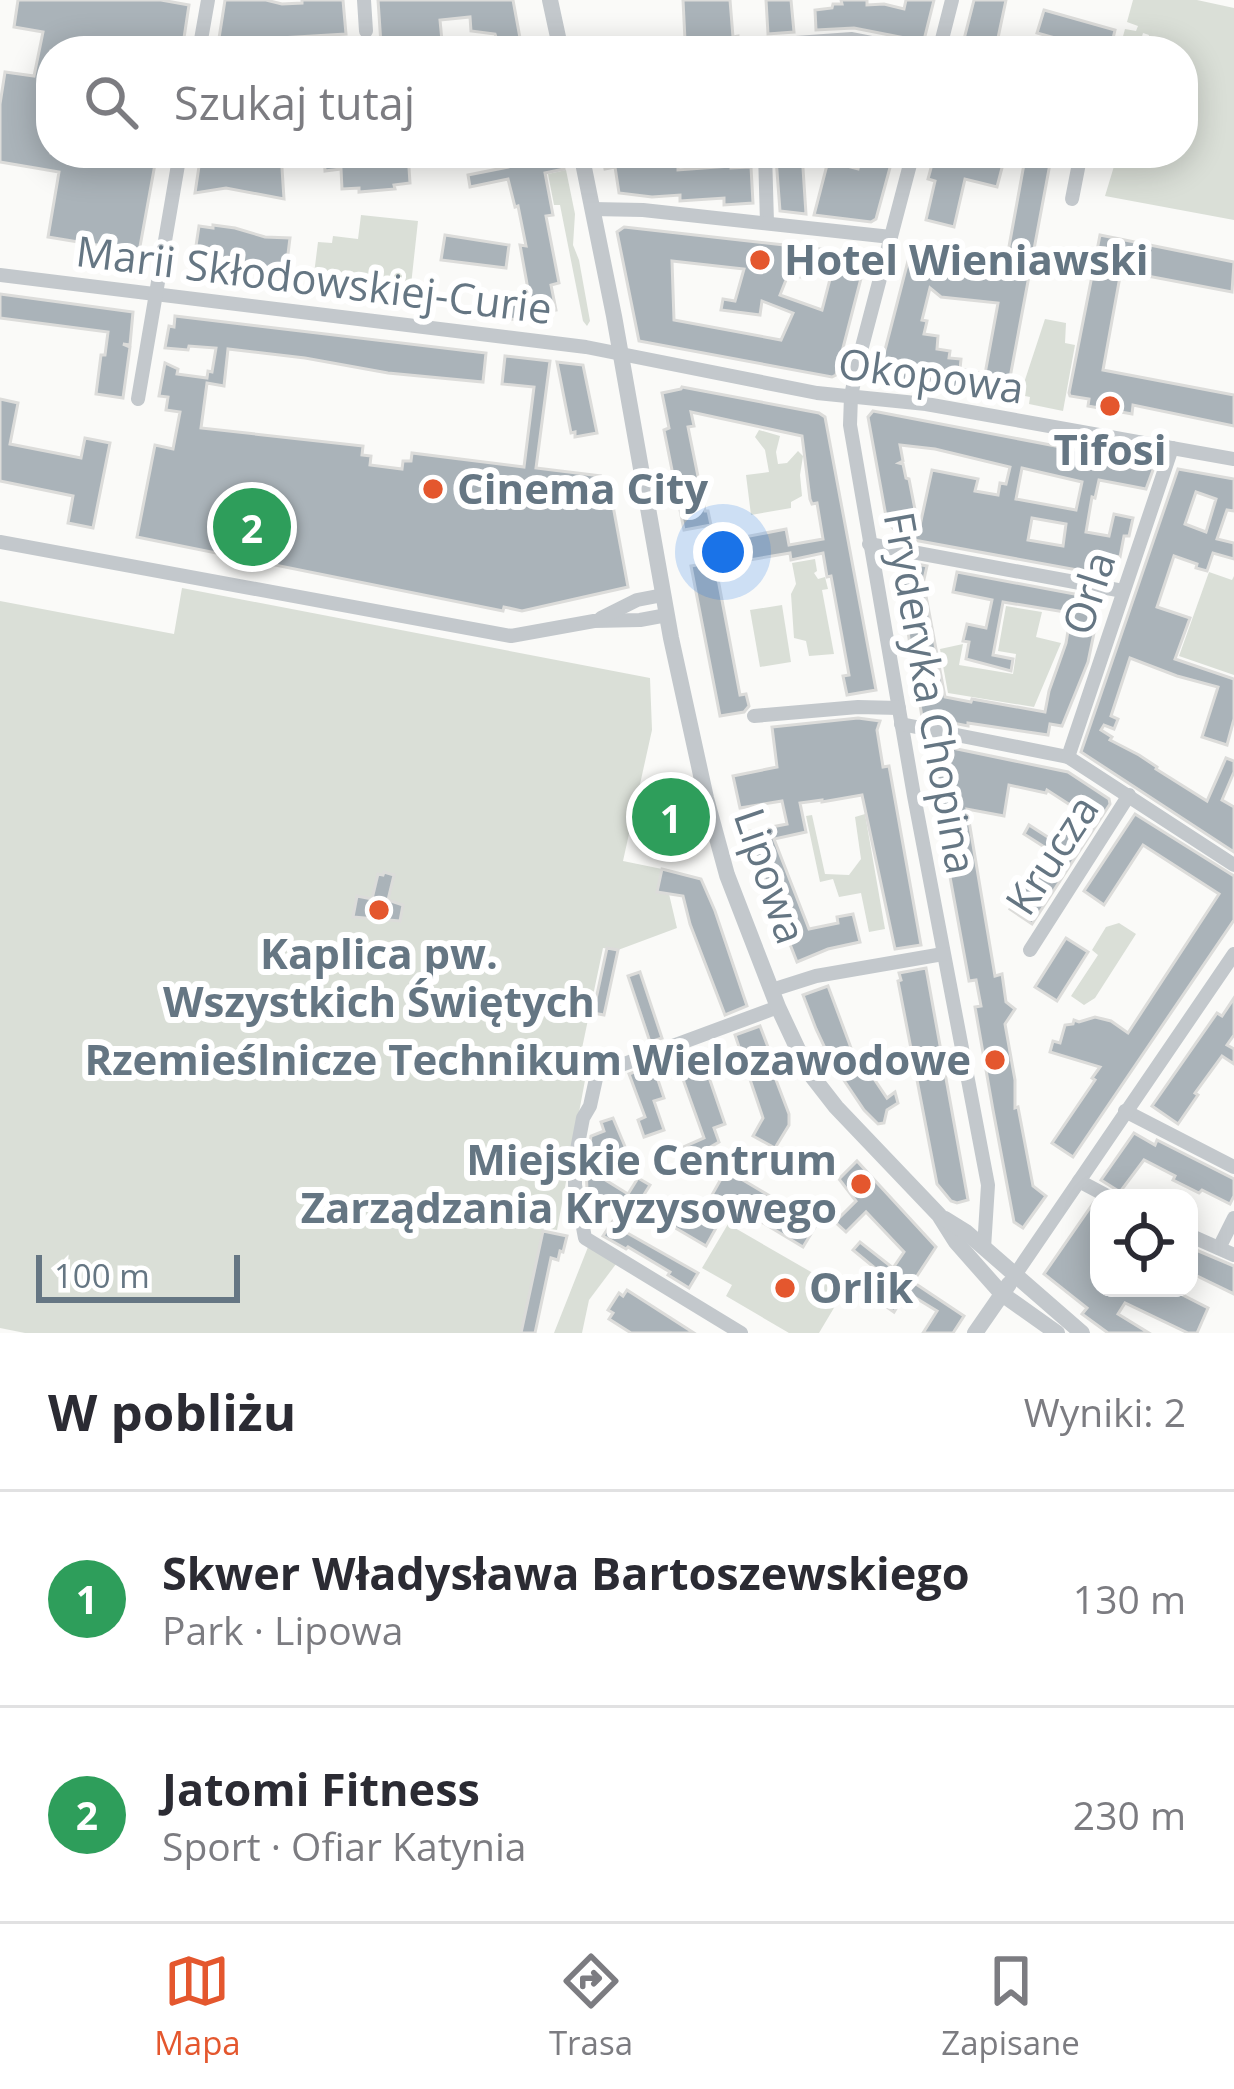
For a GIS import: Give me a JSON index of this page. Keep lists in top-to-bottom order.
{
  "streets": {
    "street": [
      "Marii Skłodowskiej-Curie",
      "Okopowa",
      "Orla",
      "Fryderyka Chopina",
      "Krucza",
      "Lipowa"
    ]
  },
  "crossings": [
    ["Marii Skłodowskiej-Curie", "Okopowa"],
    ["Marii Skłodowskiej-Curie", "Lipowa"],
    ["Okopowa", "Orla"],
    ["Okopowa", "Fryderyka Chopina"],
    ["Okopowa", "Lipowa"],
    ["Fryderyka Chopina", "Lipowa"]
  ],
  "places": [
    "Hotel Wieniawski",
    "Tifosi",
    "Cinema City",
    "Kaplica pw. Wszystkich Świętych",
    "Rzemieślnicze Technikum Wielozawodowe",
    "Miejskie Centrum Zarządzania Kryzysowego",
    "Orlik"
  ],
  "scale_bar": "100 m",
  "page": {
    "search": "Szukaj tutaj",
    "pins": ["2", "1"],
    "scale": "100 m",
    "heading": ["W pobliżu", "Wyniki: 2"],
    "list": [
      {
        "mark": "1",
        "name": "Skwer Władysława Bartoszewskiego",
        "note": "Park · Lipowa",
        "value": "130 m"
      },
      {
        "mark": "2",
        "name": "Jatomi Fitness",
        "note": "Sport · Ofiar Katynia",
        "value": "230 m"
      }
    ],
    "nav": ["Mapa", "Trasa", "Zapisane"]
  }
}
